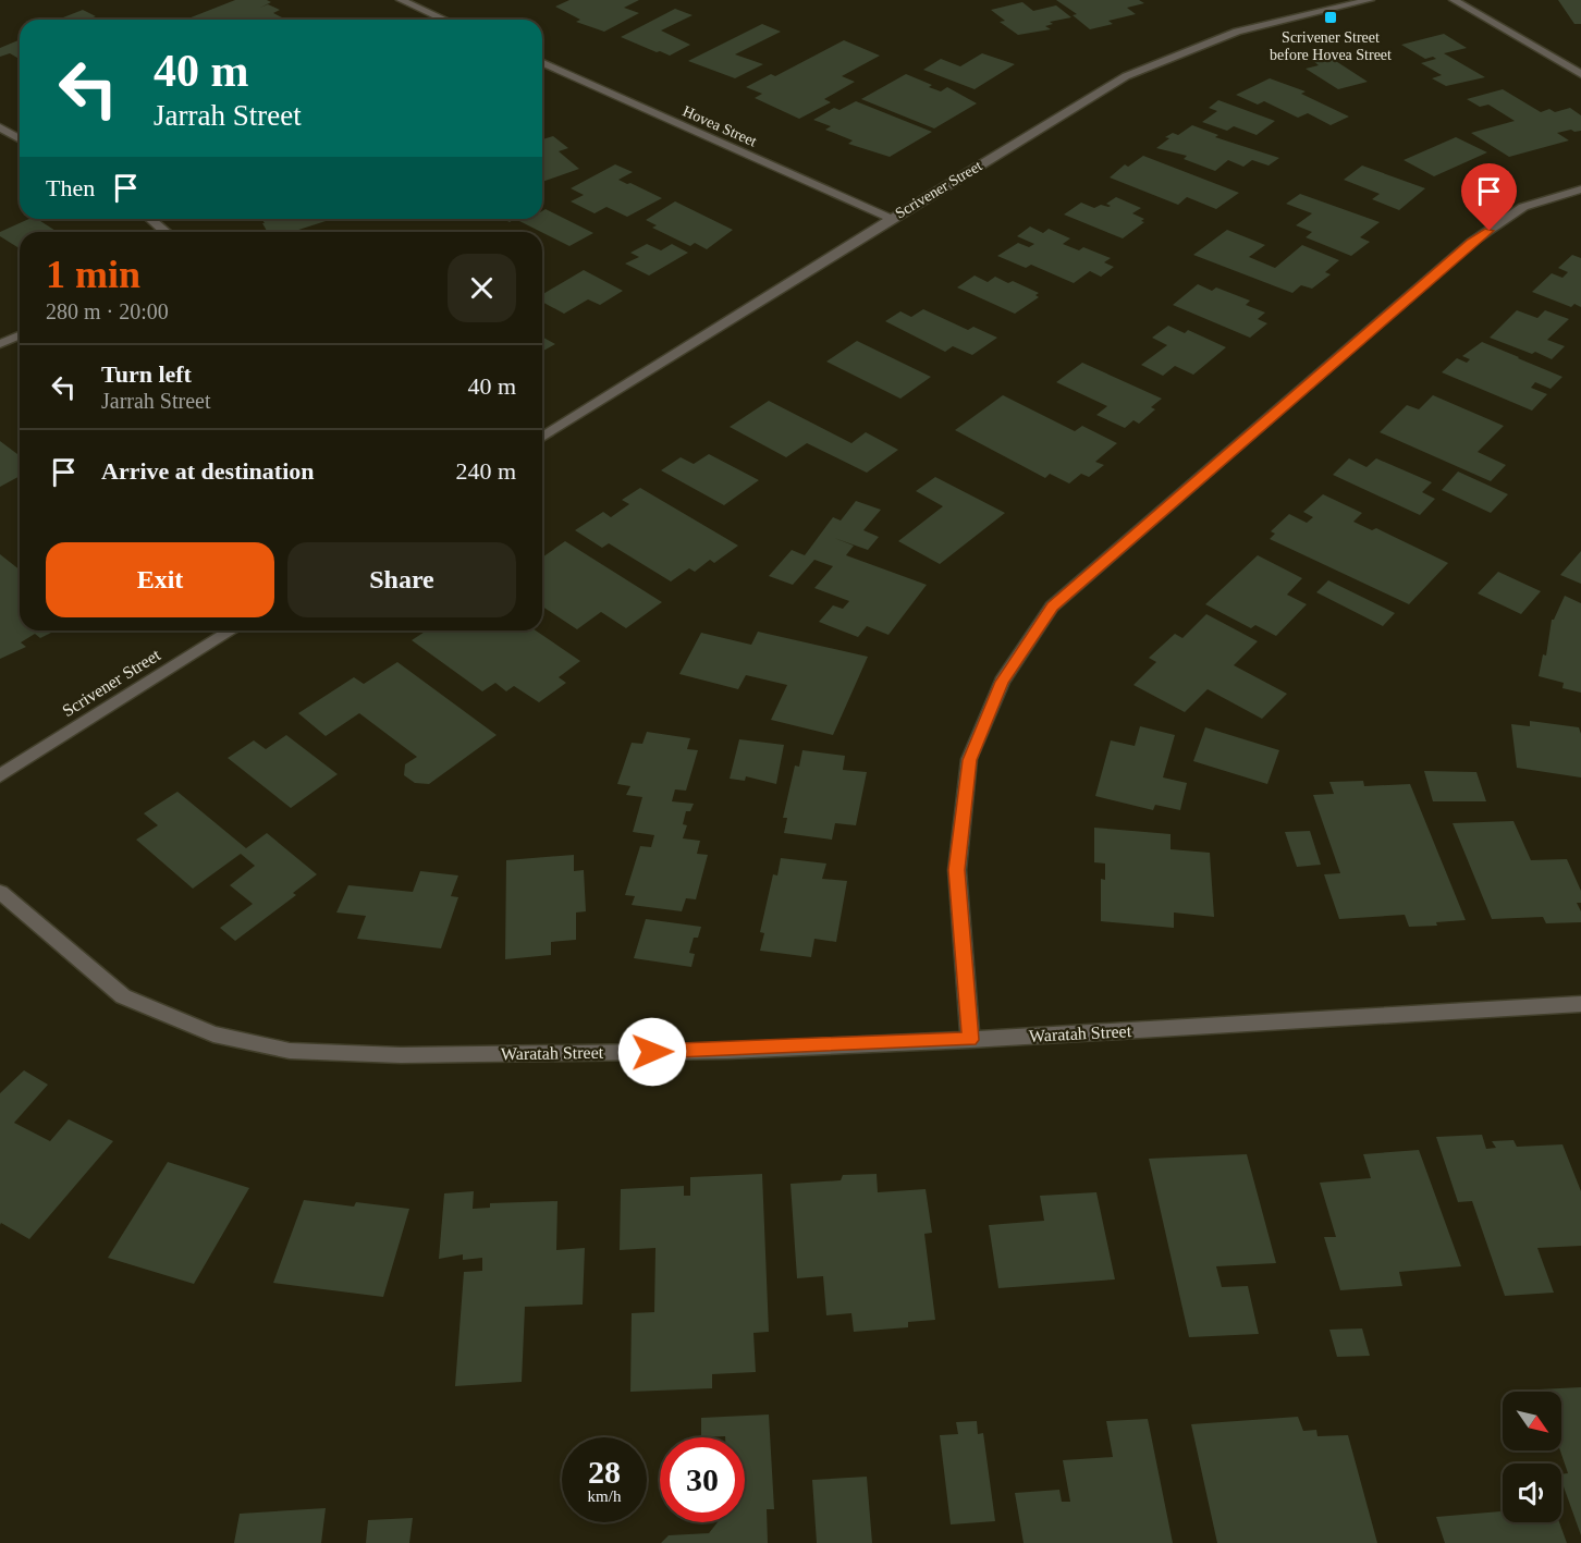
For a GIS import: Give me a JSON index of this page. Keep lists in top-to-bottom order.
{
  "streets": {
    "street": ["Hovea Street", "Scrivener Street", "Waratah Street"]
  },
  "crossings": [
    ["Hovea Street", "Scrivener Street"]
  ],
  "places": {
    "transit": ["Scrivener Street before Hovea Street"]
  },
  "north": "bottom right",
  "page": {
    "turn": ["40 m", "Jarrah Street"],
    "then": "Then",
    "heading": ["1 min", "280 m · 20:00"],
    "list": [
      {
        "name": "Turn left",
        "note": "Jarrah Street",
        "value": "40 m"
      },
      {
        "name": "Arrive at destination",
        "value": "240 m"
      }
    ],
    "buttons": ["Exit", "Share"],
    "speed": "28 km/h",
    "limit": "30"
  }
}
